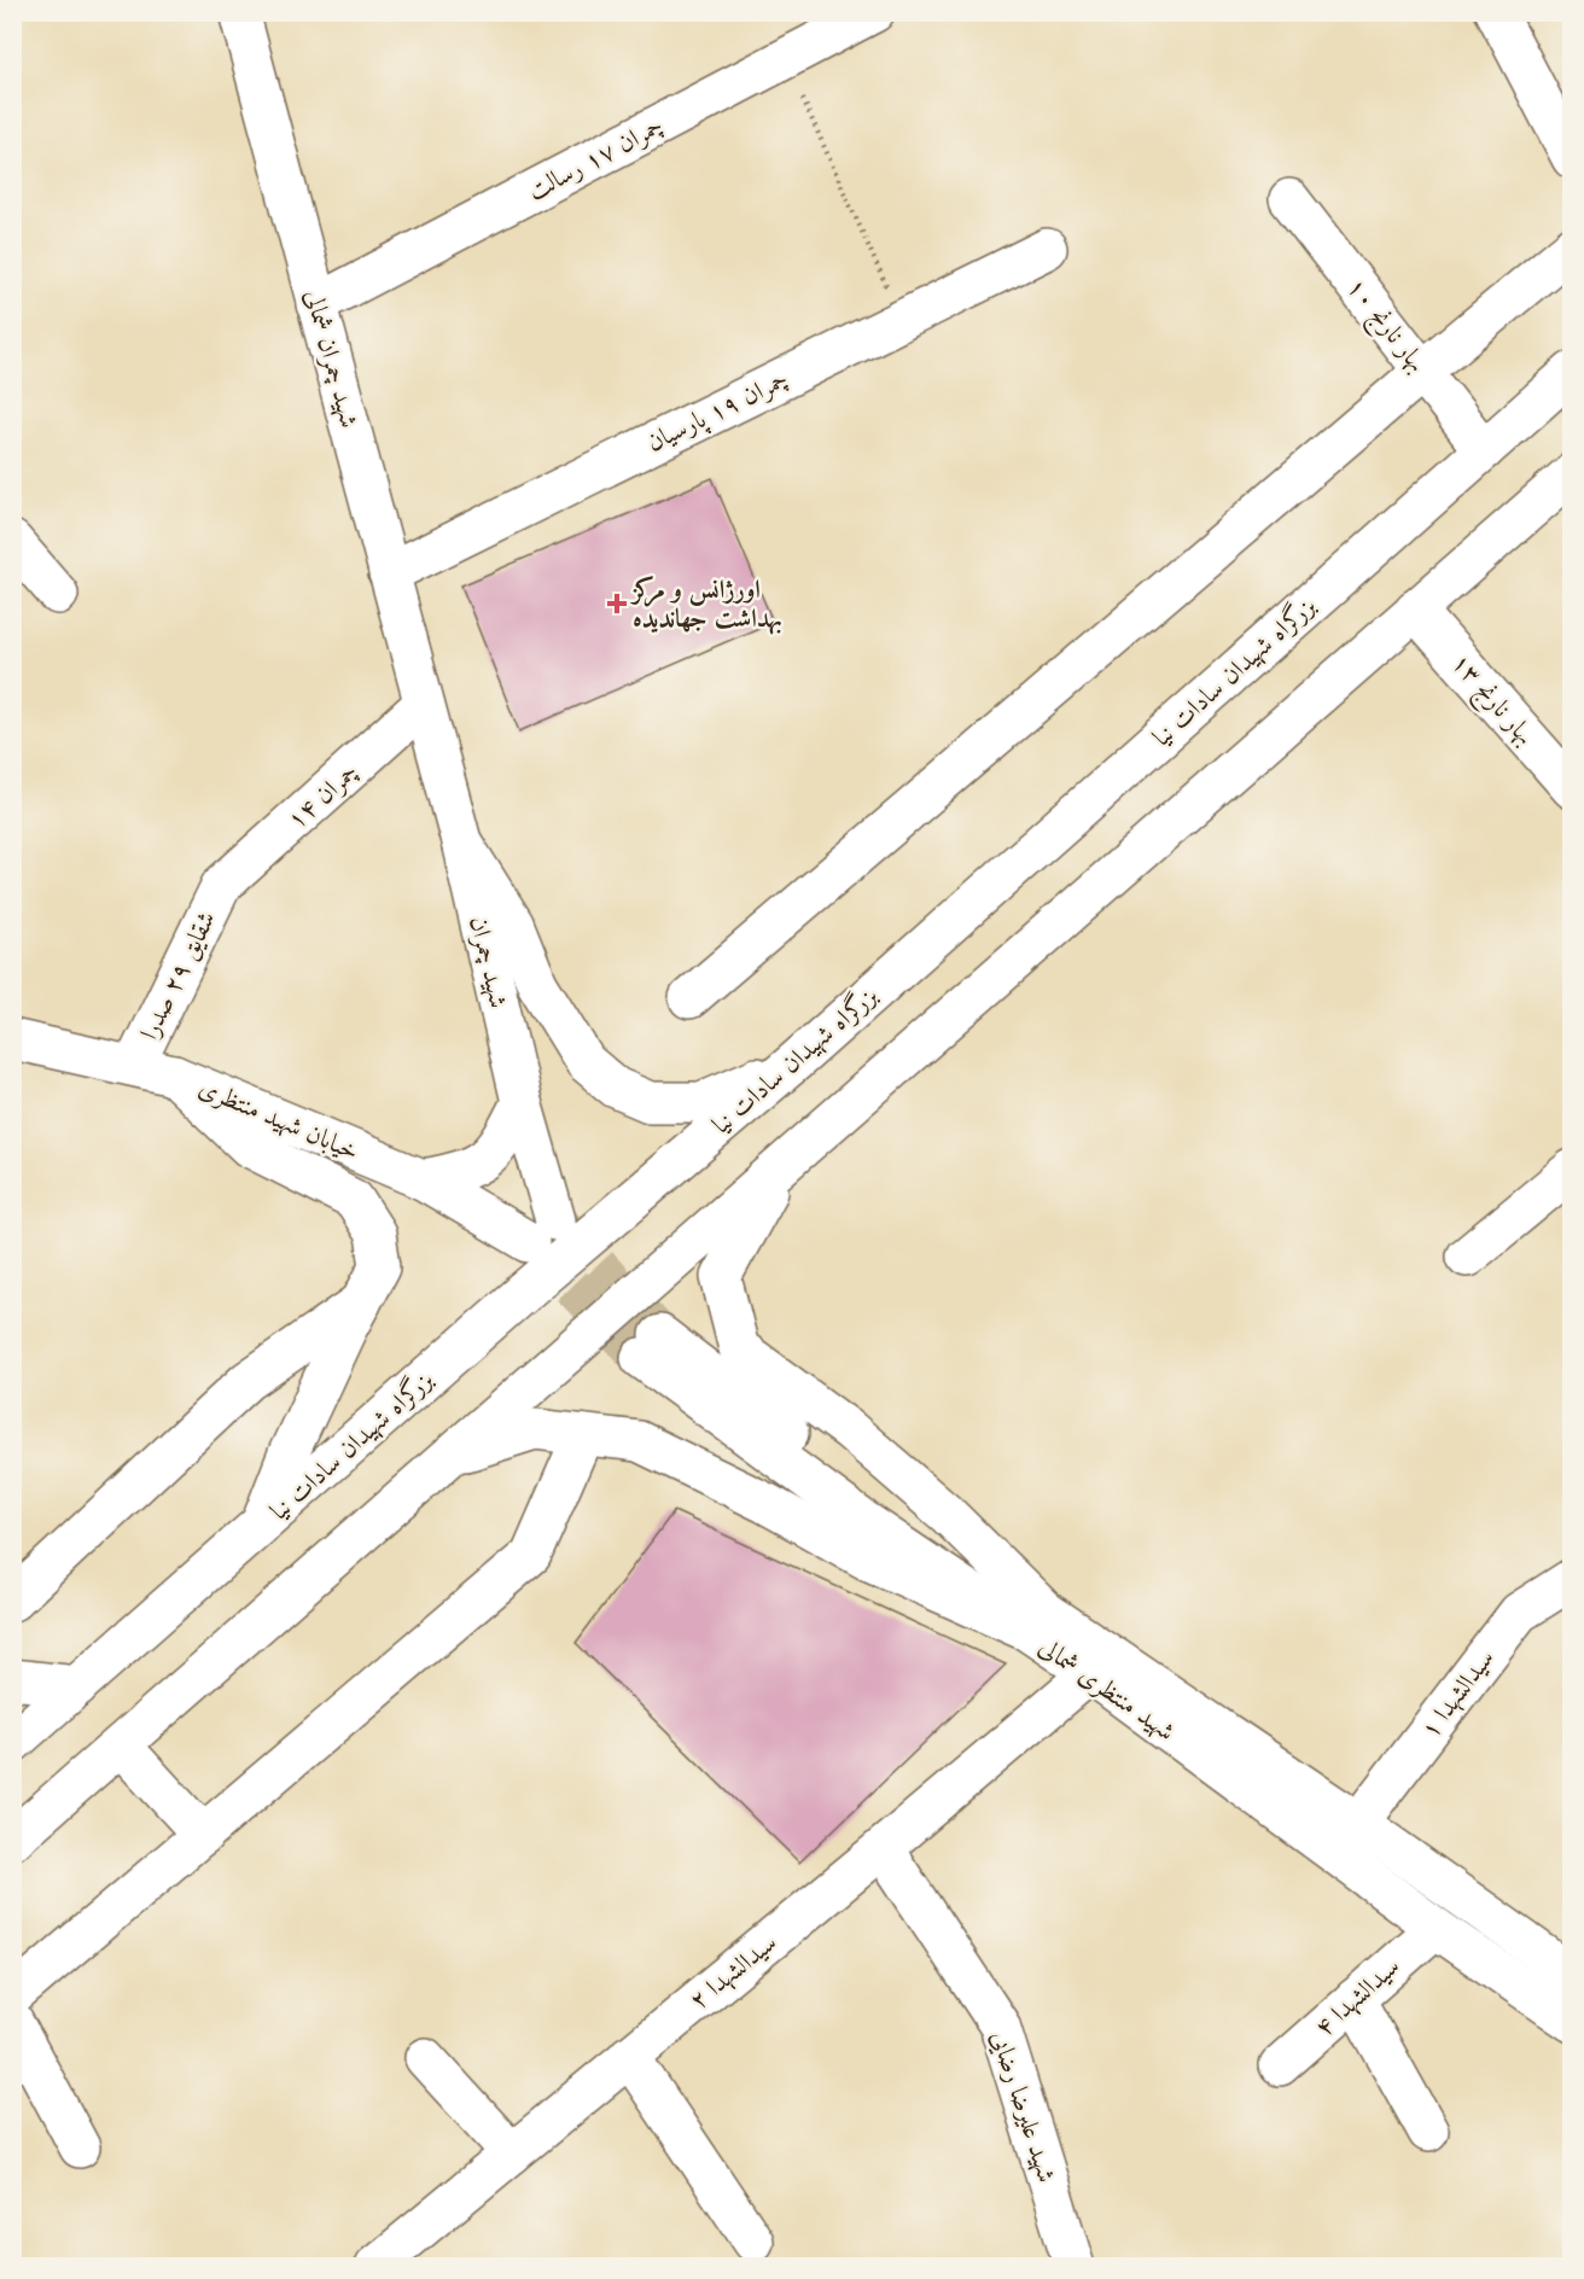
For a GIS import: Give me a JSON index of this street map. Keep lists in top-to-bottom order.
{
  "streets": {
    "main road": [
      "چمران ۱۷ رسالت",
      "بهار نارنج ۱۰",
      "شهید چمران شمالی",
      "چمران ۱۹ پارسیان",
      "بزرگراه شهیدان سادات نیا",
      "بهار نارنج ۱۳",
      "چمران ۱۴",
      "شهید چمران",
      "شقایق ۲۹ صدرا",
      "خیابان شهید منتظری",
      "شهید منتظری شمالی",
      "سیدالشهدا ۱",
      "سیدالشهدا ۲",
      "سیدالشهدا ۴",
      "شهید علیرضا رضایی"
    ]
  },
  "crossings": [
    ["چمران ۱۷ رسالت", "شهید چمران شمالی"],
    ["بهار نارنج ۱۰", "بزرگراه شهیدان سادات نیا"],
    ["شهید چمران شمالی", "چمران ۱۹ پارسیان"],
    ["شهید چمران شمالی", "چمران ۱۴"],
    ["شهید چمران شمالی", "شهید چمران"],
    ["چمران ۱۴", "شهید چمران"],
    ["چمران ۱۴", "شقایق ۲۹ صدرا"],
    ["شهید چمران", "خیابان شهید منتظری"],
    ["شقایق ۲۹ صدرا", "خیابان شهید منتظری"],
    ["شهید منتظری شمالی", "سیدالشهدا ۱"],
    ["شهید منتظری شمالی", "سیدالشهدا ۲"],
    ["شهید منتظری شمالی", "سیدالشهدا ۴"],
    ["سیدالشهدا ۲", "شهید علیرضا رضایی"]
  ],
  "places": {
    "health": ["اورژانس و مرکز بهداشت جهاندیده"]
  }
}
